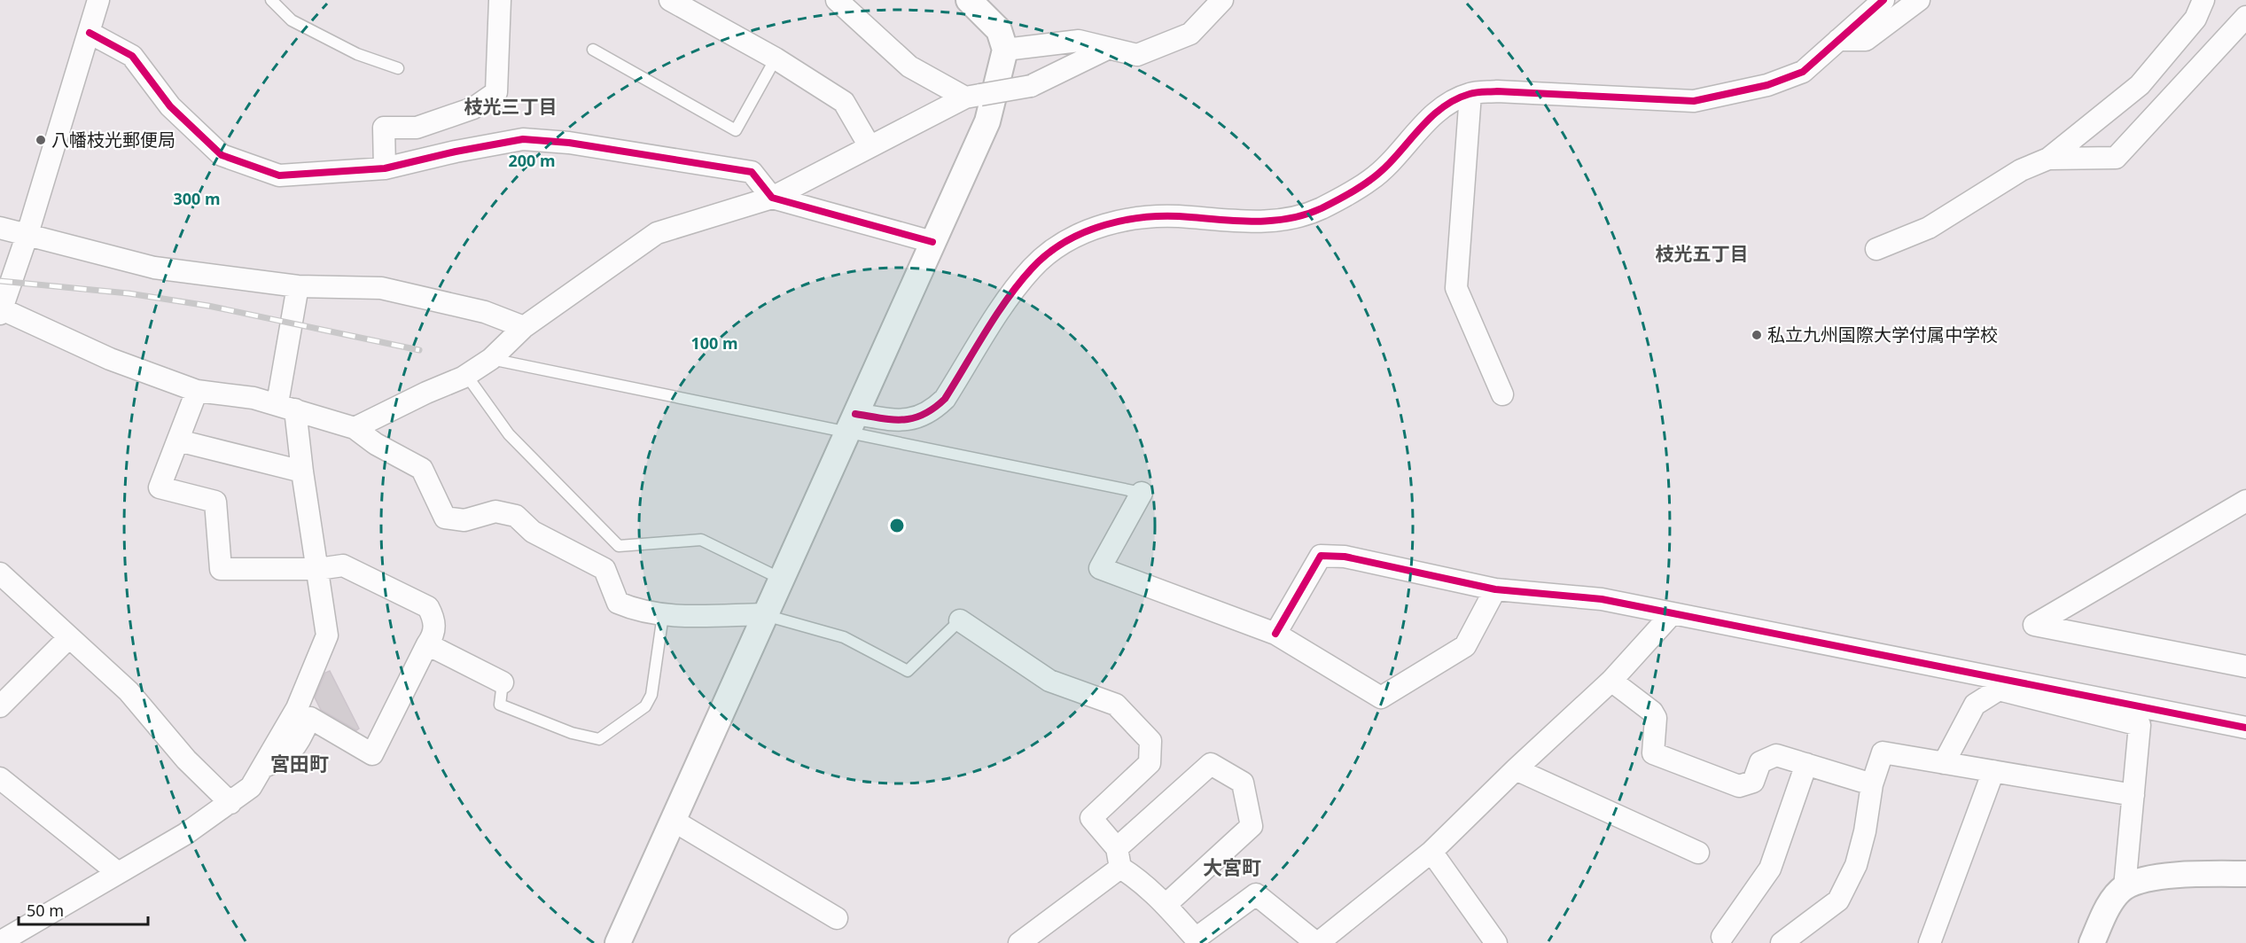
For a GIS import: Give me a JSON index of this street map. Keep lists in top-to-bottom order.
{
  "districts": [
    "枝光三丁目",
    "枝光五丁目",
    "宮田町",
    "大宮町"
  ],
  "places": ["八幡枝光郵便局", "私立九州国際大学付属中学校"],
  "scale_bar": "50 m",
  "rings": ["200 m", "300 m", "100 m"]
}
